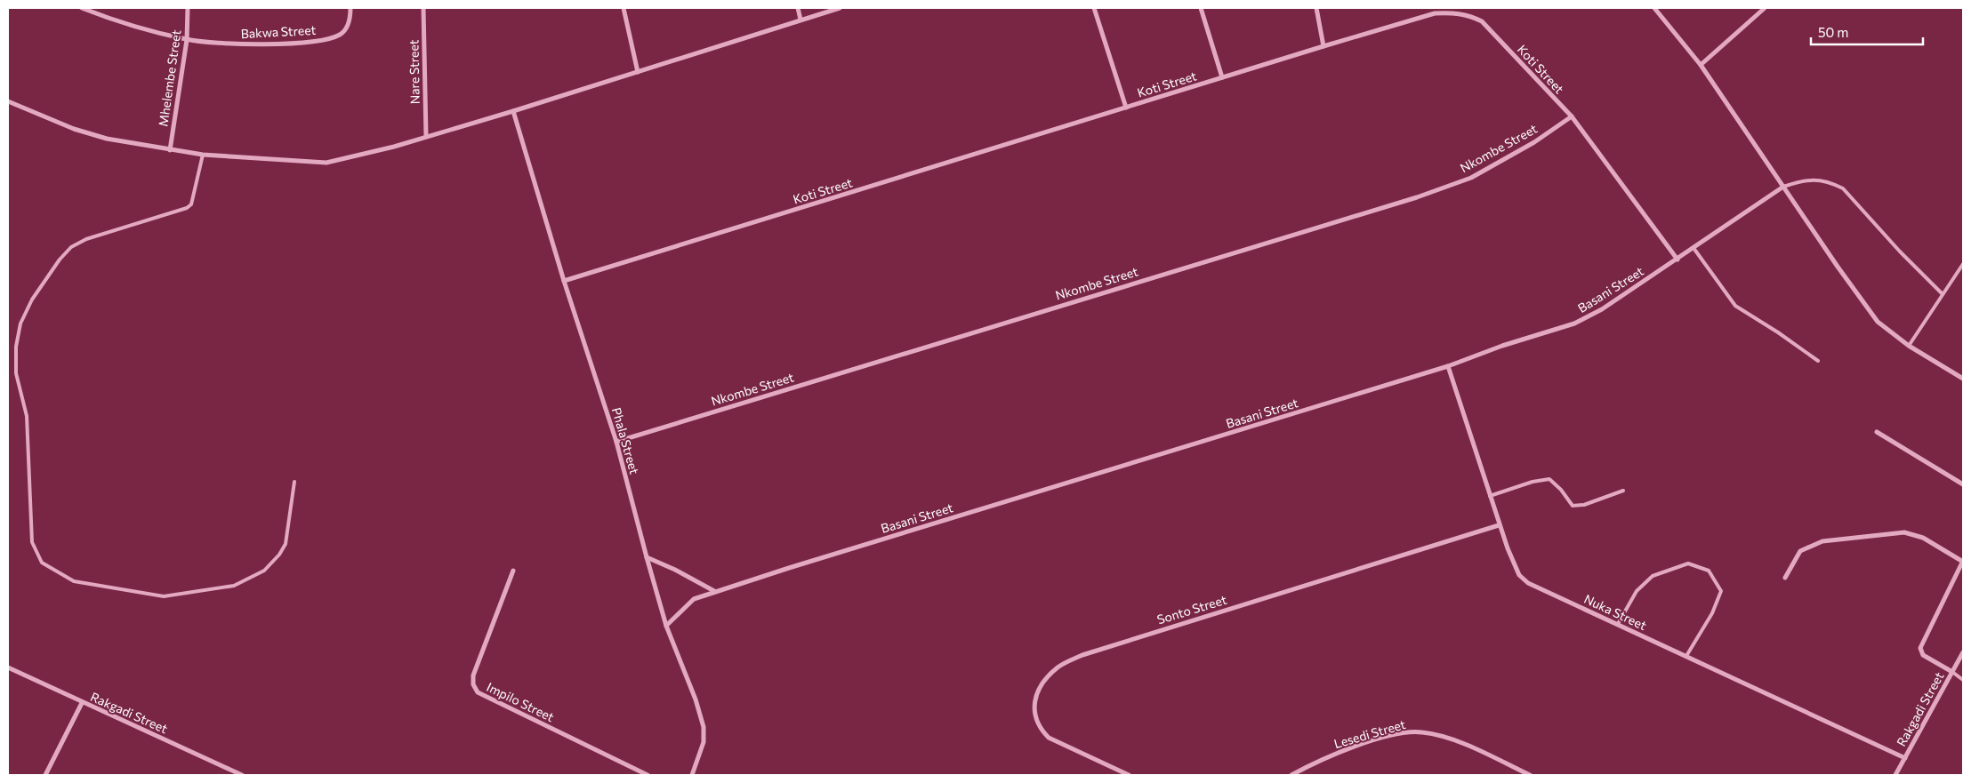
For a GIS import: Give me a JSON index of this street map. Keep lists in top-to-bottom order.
{
  "streets": {
    "street": [
      "Bakwa Street",
      "Koti Street",
      "Nare Street",
      "Mhelembe Street",
      "Nkombe Street",
      "Basani Street",
      "Phala Street",
      "Sonto Street",
      "Nuka Street",
      "Impilo Street",
      "Rakgadi Street",
      "Lesedi Street"
    ]
  },
  "crossings": [
    ["Bakwa Street", "Mhelembe Street"],
    ["Koti Street", "Nkombe Street"],
    ["Koti Street", "Basani Street"],
    ["Koti Street", "Phala Street"],
    ["Nkombe Street", "Phala Street"],
    ["Basani Street", "Phala Street"],
    ["Basani Street", "Nuka Street"],
    ["Sonto Street", "Nuka Street"],
    ["Nuka Street", "Rakgadi Street"]
  ],
  "scale_bar": "50 m"
}
